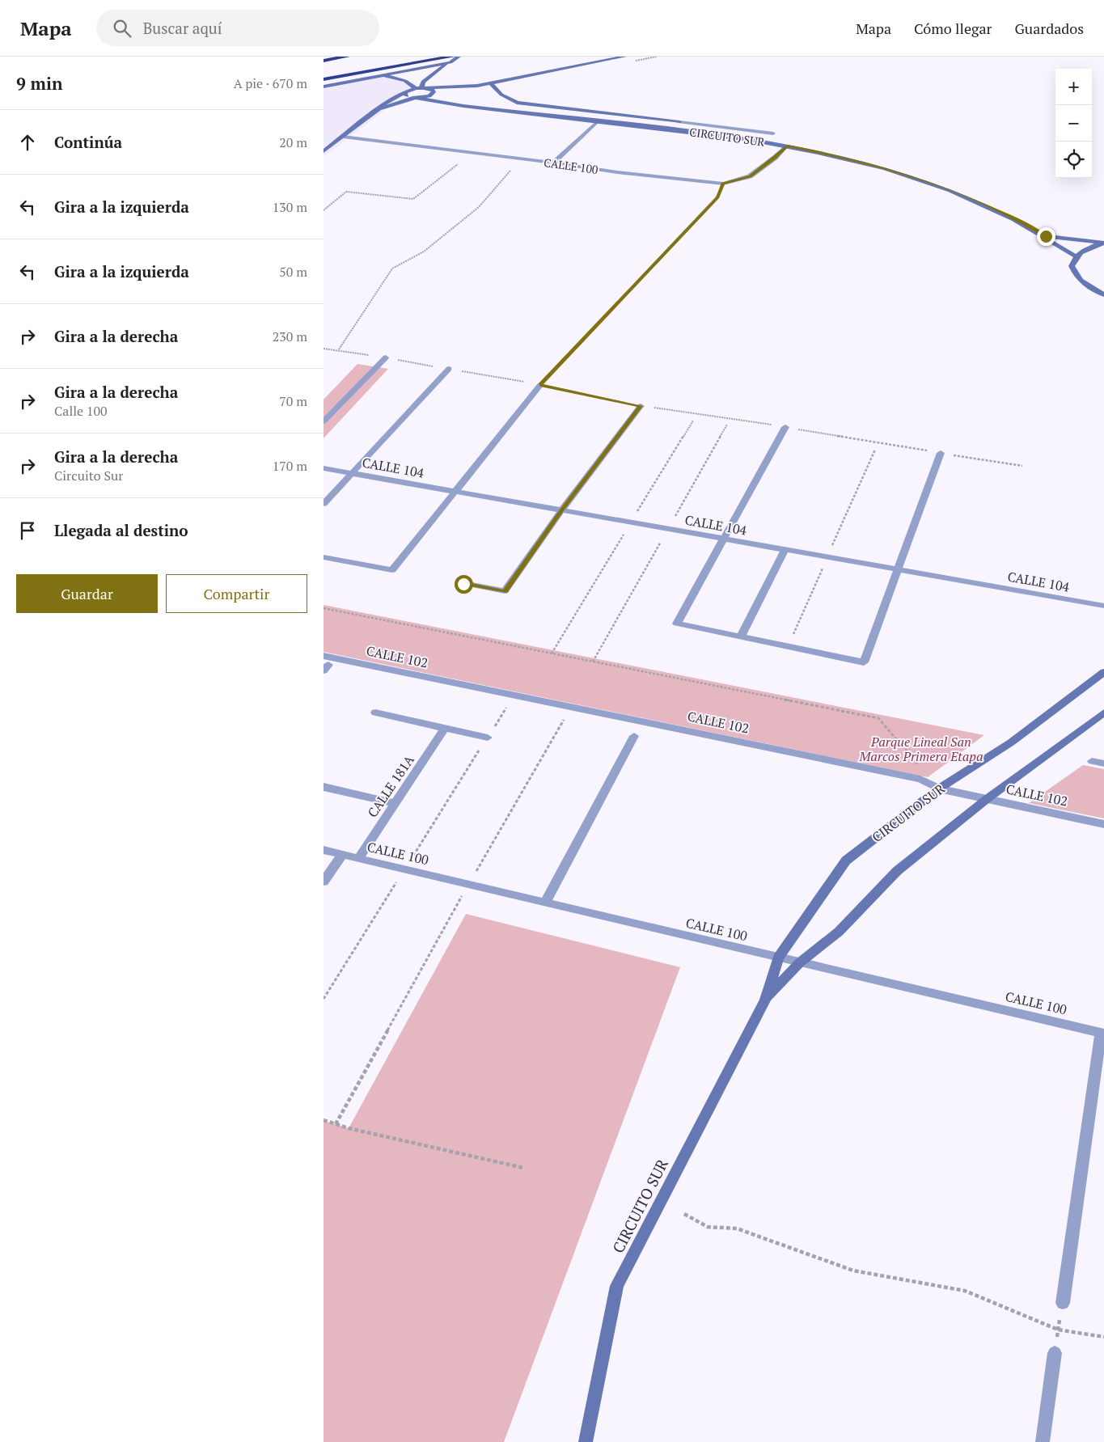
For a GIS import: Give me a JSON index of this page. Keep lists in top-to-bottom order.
{
  "streets": {
    "street": [
      "CIRCUITO SUR",
      "CALLE 100",
      "CALLE 104",
      "CALLE 102",
      "CALLE 181A"
    ]
  },
  "crossings": [
    ["CIRCUITO SUR", "CALLE 100"],
    ["CIRCUITO SUR", "CALLE 102"],
    ["CALLE 100", "CALLE 181A"]
  ],
  "parks": ["Parque Lineal San Marcos Primera Etapa"],
  "page": {
    "header": "Mapa",
    "search": "Buscar aquí",
    "nav": ["Mapa", "Cómo llegar", "Guardados"],
    "heading": ["9 min", "A pie · 670 m"],
    "map_buttons": ["+", "−"],
    "list": [
      ["Continúa", "20 m"],
      ["Gira a la izquierda", "130 m"],
      ["Gira a la izquierda", "50 m"],
      ["Gira a la derecha", "230 m"],
      ["Gira a la derecha", "Calle 100", "70 m"],
      ["Gira a la derecha", "Circuito Sur", "170 m"],
      "Llegada al destino"
    ],
    "buttons": ["Guardar", "Compartir"]
  }
}
